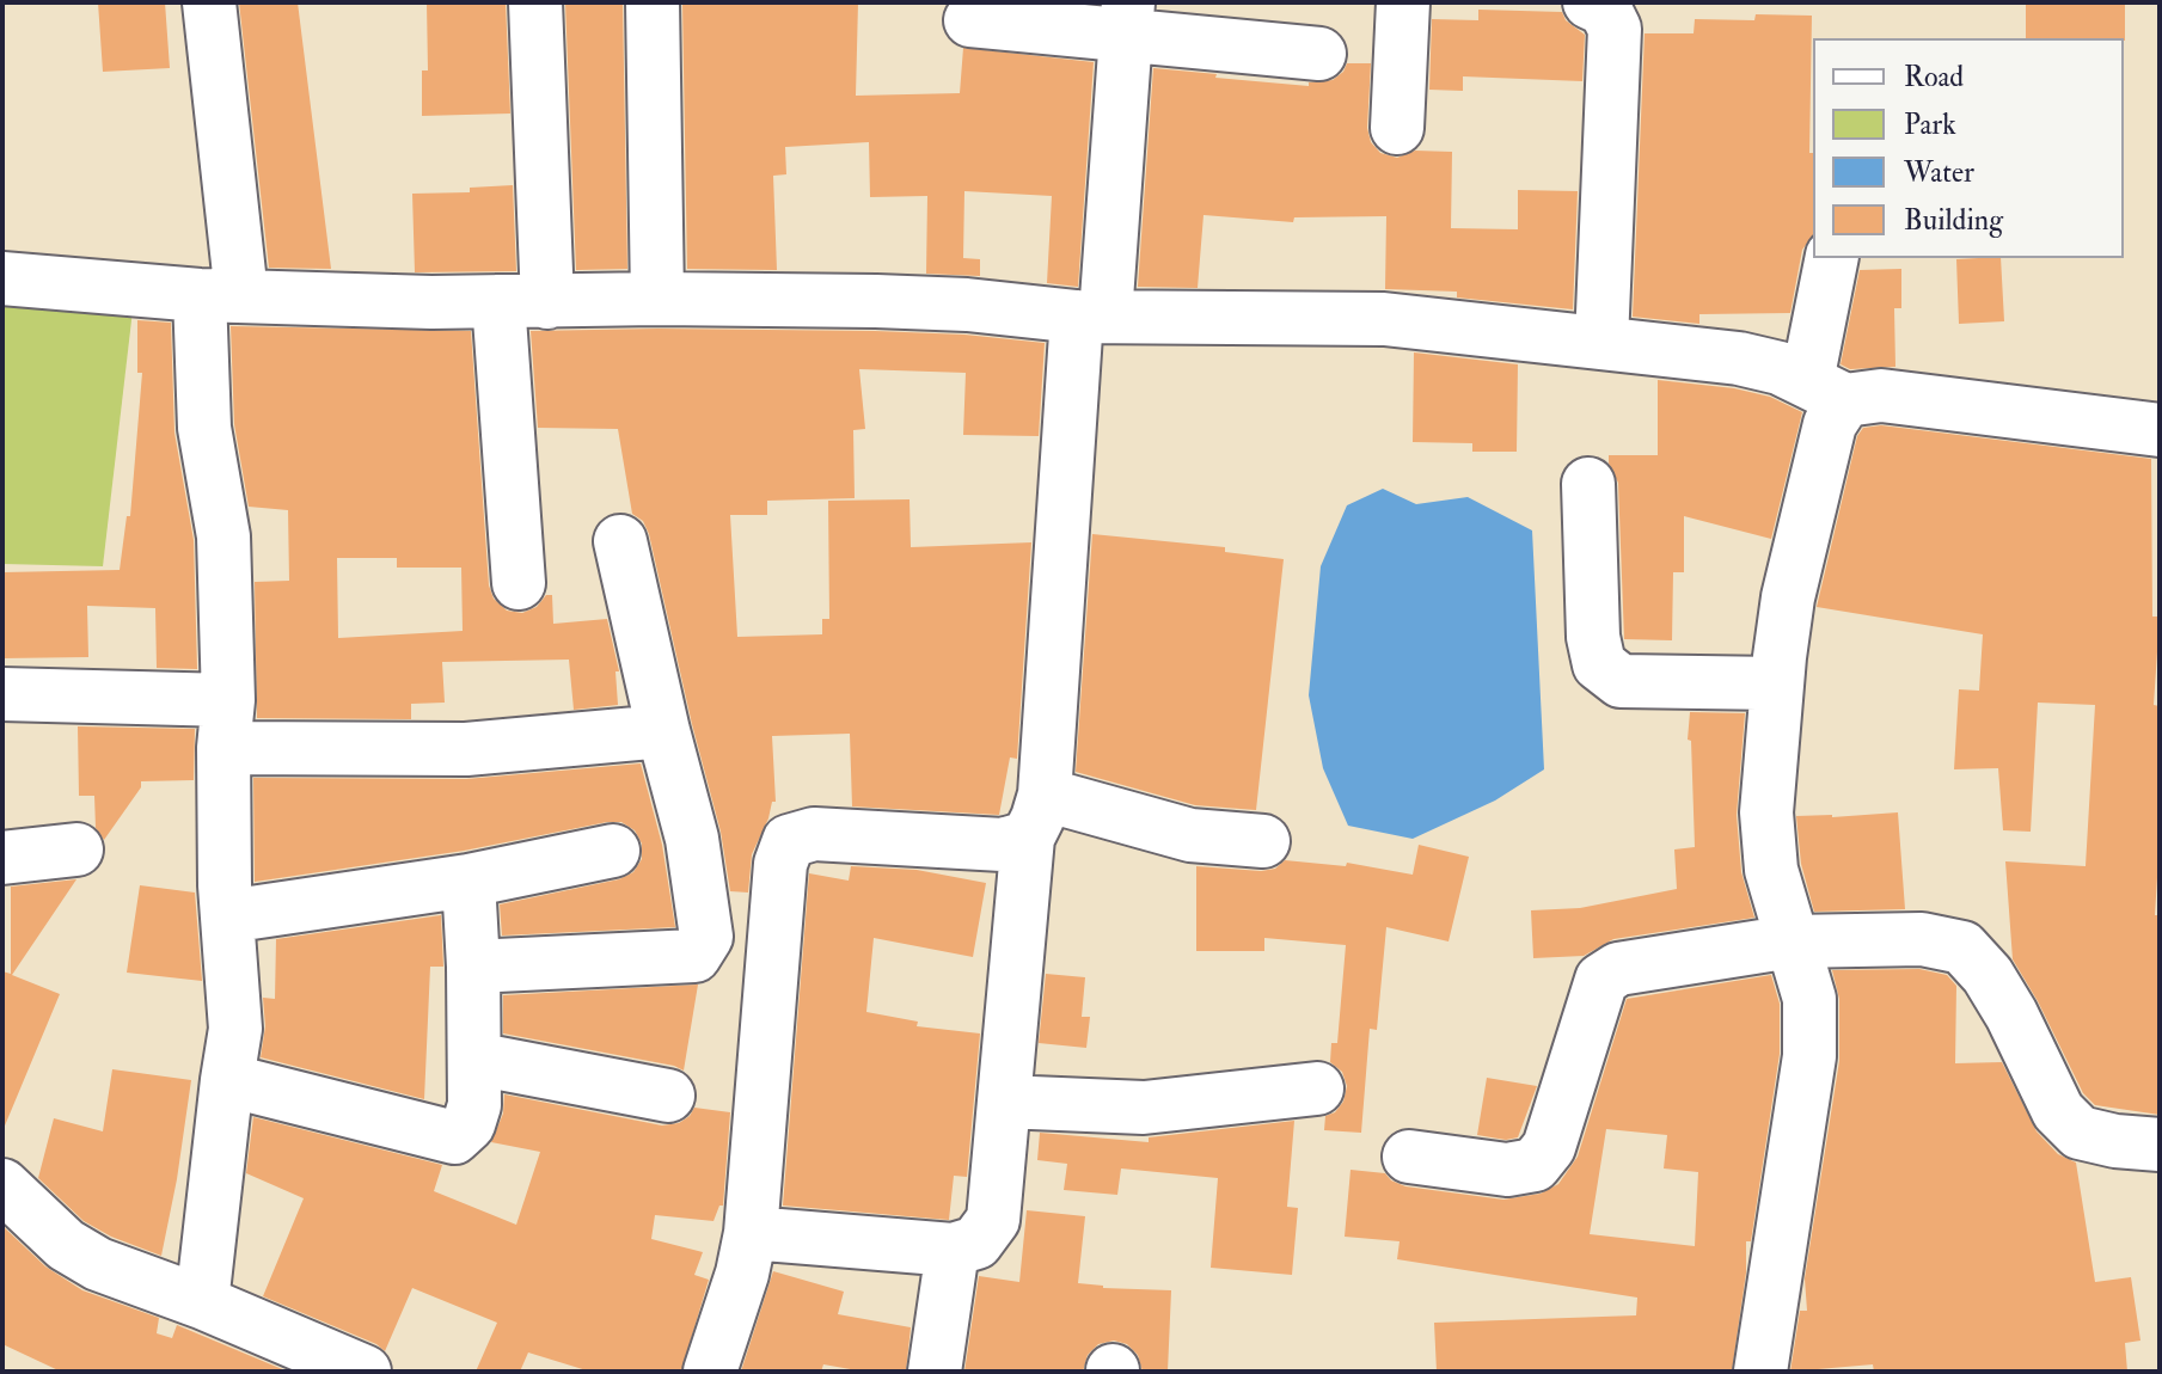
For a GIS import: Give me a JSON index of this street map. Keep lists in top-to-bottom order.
{
  "legend": [
    "Road",
    "Park",
    "Water",
    "Building"
  ]
}
